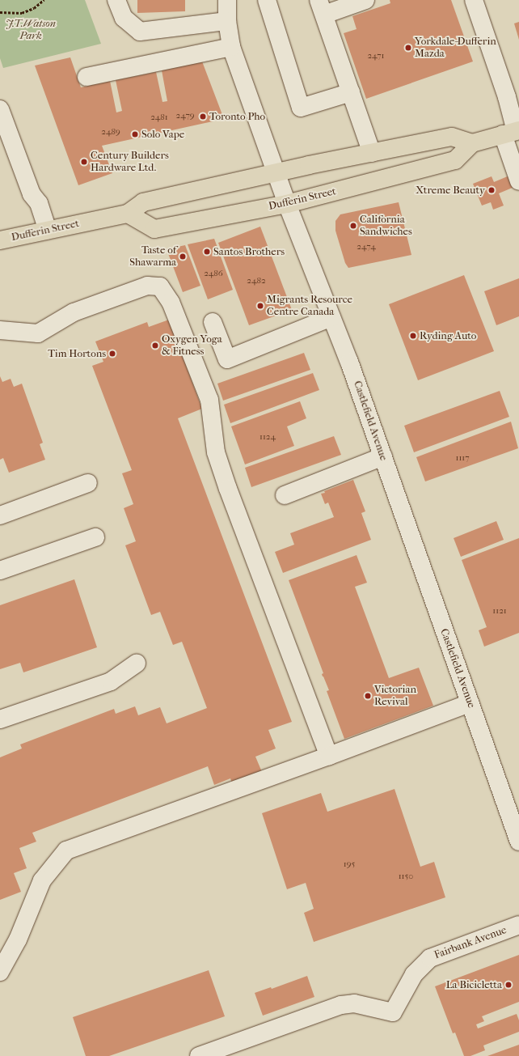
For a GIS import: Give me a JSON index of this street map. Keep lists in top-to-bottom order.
{
  "streets": {
    "main road": ["Dufferin Street"],
    "street": ["Castlefield Avenue", "Fairbank Avenue"]
  },
  "crossings": [
    ["Dufferin Street", "Castlefield Avenue"]
  ],
  "parks": ["J.T.Watson Park"],
  "places": [
    "Yorkdale-Dufferin Mazda",
    "Toronto Pho",
    "Solo Vape",
    "Century Builders Hardware Ltd.",
    "Xtreme Beauty",
    "California Sandwiches",
    "Santos Brothers",
    "Taste of Shawarma",
    "Migrants Resource Centre Canada",
    "Ryding Auto",
    "Oxygen Yoga & Fitness",
    "Tim Hortons",
    "Victorian Revival",
    "La Bicicletta"
  ],
  "house_numbers": [
    "2471",
    "2479",
    "2481",
    "2489",
    "2474",
    "2486",
    "2482",
    "1124",
    "1117",
    "1121",
    "195",
    "1150"
  ]
}
